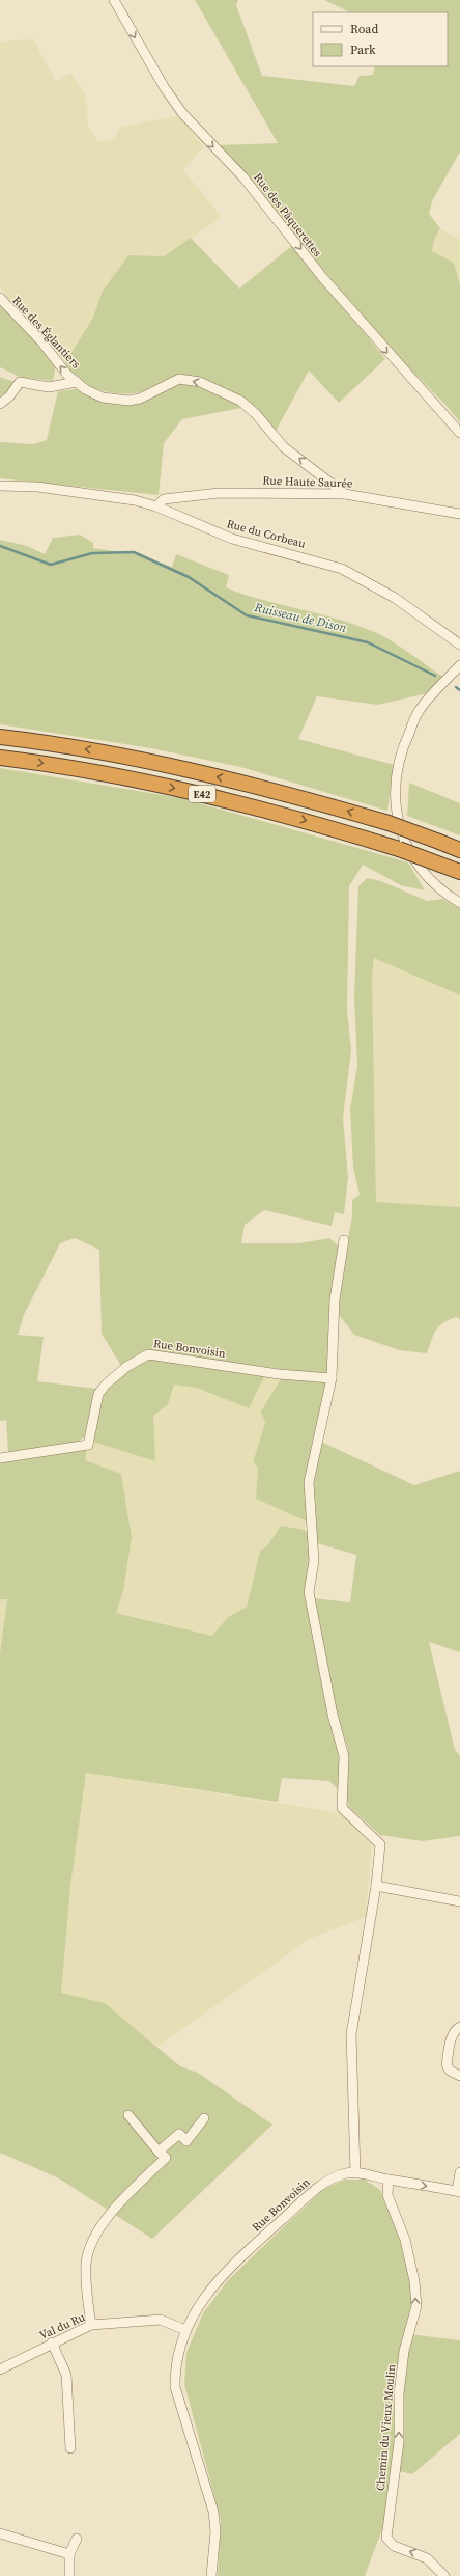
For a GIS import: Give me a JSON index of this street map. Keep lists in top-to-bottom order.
{
  "streets": {
    "highway": ["E42"],
    "street": [
      "Rue des Pâquerettes",
      "Rue des Églantiers",
      "Rue Haute Saurée",
      "Rue du Corbeau",
      "Rue Bonvoisin",
      "Val du Ru",
      "Chemin du Vieux Moulin"
    ]
  },
  "crossings": [
    ["Rue des Églantiers", "Rue Haute Saurée"],
    ["Rue Haute Saurée", "Rue du Corbeau"],
    ["Rue Bonvoisin", "Val du Ru"]
  ],
  "one_way": ["Rue des Pâquerettes", "Rue des Églantiers", "Chemin du Vieux Moulin"],
  "water": ["Ruisseau de Dison"],
  "legend": ["Road", "Park"]
}
